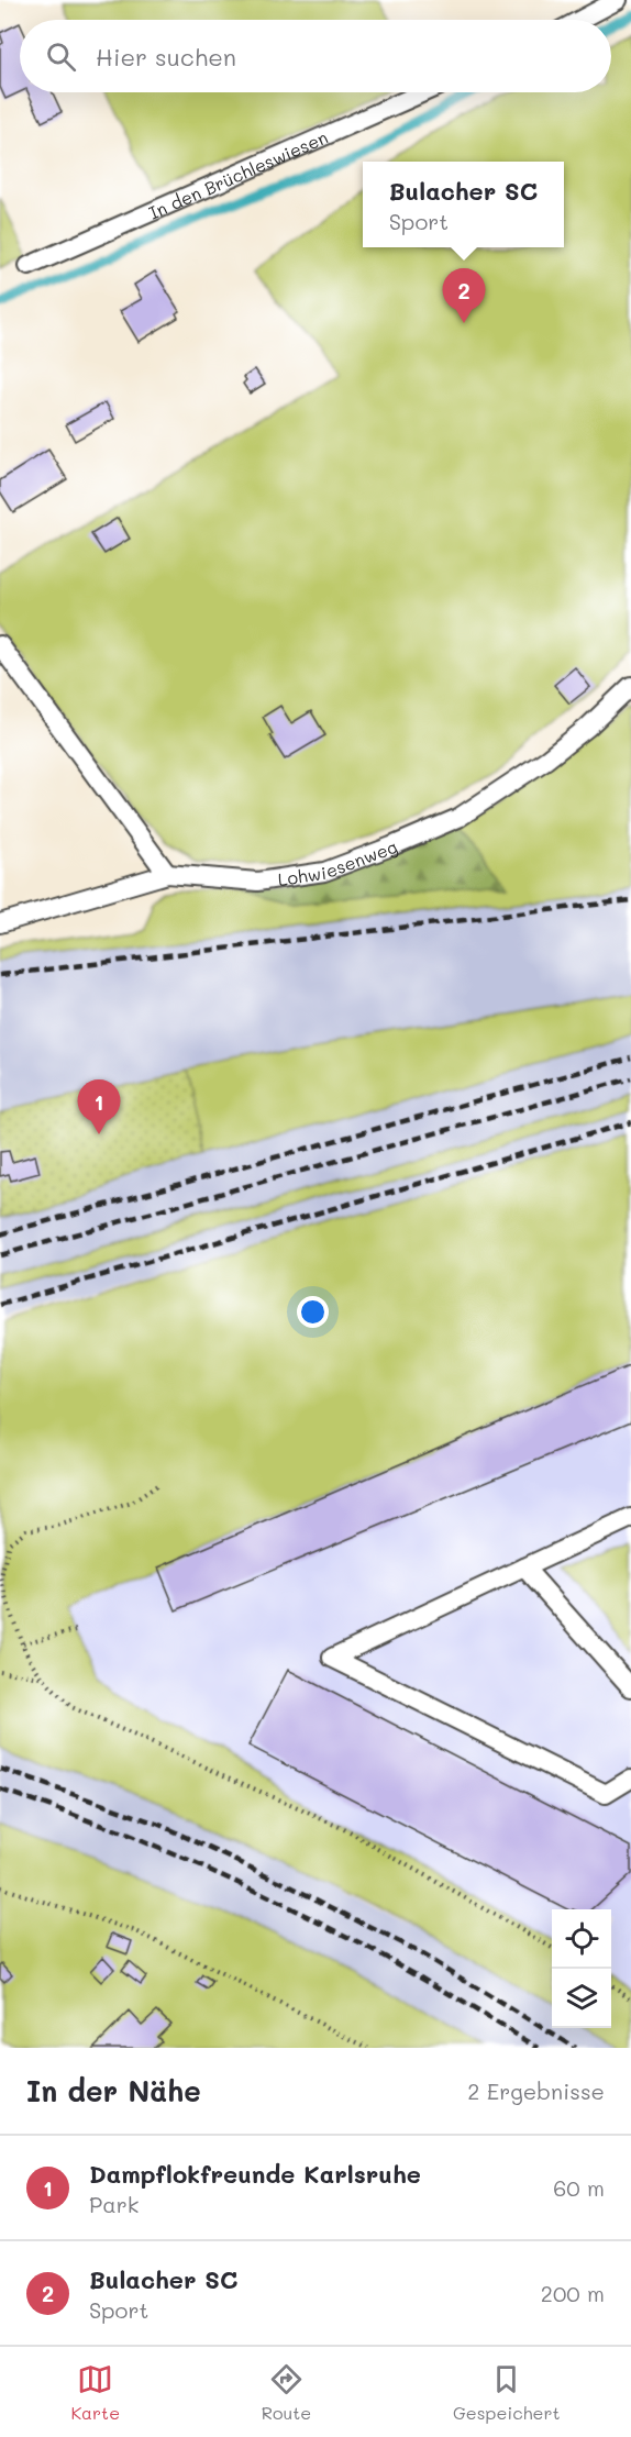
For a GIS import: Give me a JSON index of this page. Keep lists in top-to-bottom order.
{
  "streets": {
    "lane": ["In den Brüchleswiesen", "Lohwiesenweg"]
  },
  "page": {
    "search": "Hier suchen",
    "popup": ["Bulacher SC", "Sport"],
    "pins": ["2", "1"],
    "heading": ["In der Nähe", "2 Ergebnisse"],
    "list": [
      {
        "mark": "1",
        "name": "Dampflokfreunde Karlsruhe",
        "note": "Park",
        "value": "60 m"
      },
      {
        "mark": "2",
        "name": "Bulacher SC",
        "note": "Sport",
        "value": "200 m"
      }
    ],
    "nav": ["Karte", "Route", "Gespeichert"]
  }
}
